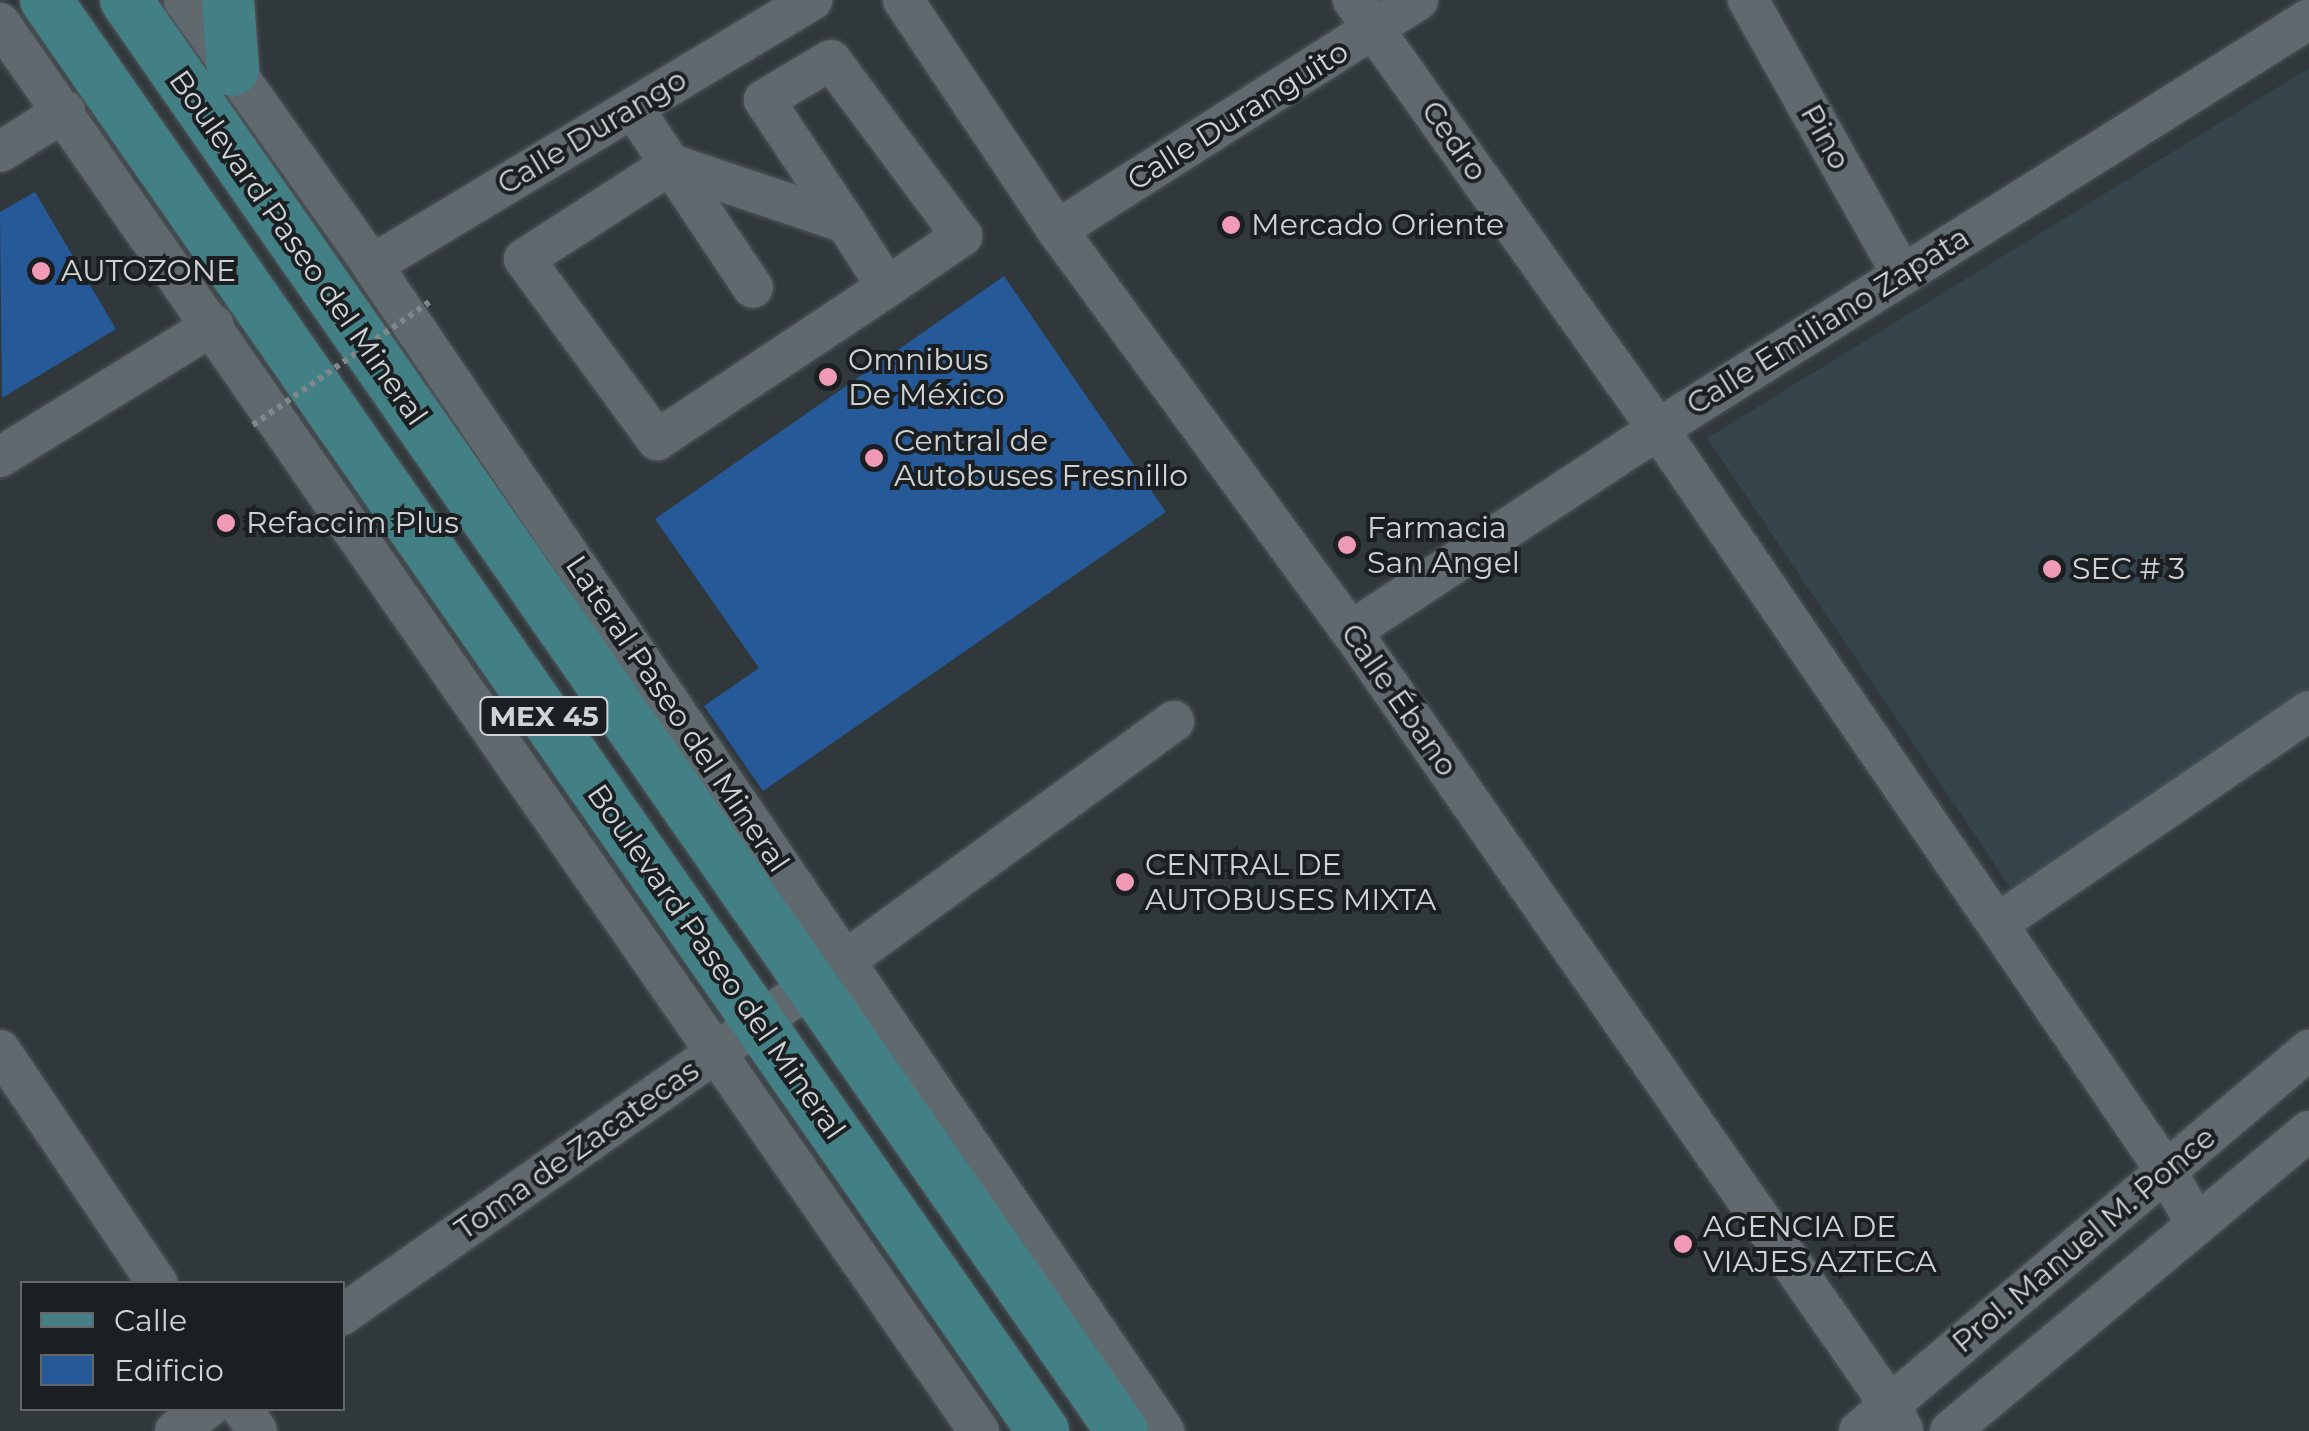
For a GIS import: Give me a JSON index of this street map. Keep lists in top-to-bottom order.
{
  "streets": {
    "main road": ["Boulevard Paseo del Mineral", "MEX 45"],
    "street": [
      "Calle Duranguito",
      "Calle Durango",
      "Pino",
      "Cedro",
      "Calle Emiliano Zapata",
      "Calle Ébano",
      "Lateral Paseo del Mineral",
      "Toma de Zacatecas",
      "Prol. Manuel M. Ponce"
    ]
  },
  "crossings": [
    ["Calle Duranguito", "Cedro"],
    ["Calle Duranguito", "Calle Ébano"],
    ["Calle Durango", "Lateral Paseo del Mineral"],
    ["Pino", "Calle Emiliano Zapata"],
    ["Cedro", "Calle Emiliano Zapata"],
    ["Cedro", "Prol. Manuel M. Ponce"],
    ["Boulevard Paseo del Mineral", "Lateral Paseo del Mineral"],
    ["Boulevard Paseo del Mineral", "Toma de Zacatecas"],
    ["Calle Emiliano Zapata", "Calle Ébano"],
    ["Calle Ébano", "Prol. Manuel M. Ponce"],
    ["Lateral Paseo del Mineral", "Toma de Zacatecas"]
  ],
  "places": [
    "Mercado Oriente",
    "AUTOZONE",
    "Omnibus De México",
    "Central de Autobuses Fresnillo",
    "Refaccim Plus",
    "Farmacia San Angel",
    "SEC # 3",
    "CENTRAL DE AUTOBUSES MIXTA",
    "AGENCIA DE VIAJES AZTECA"
  ],
  "legend": ["Calle", "Edificio"]
}
